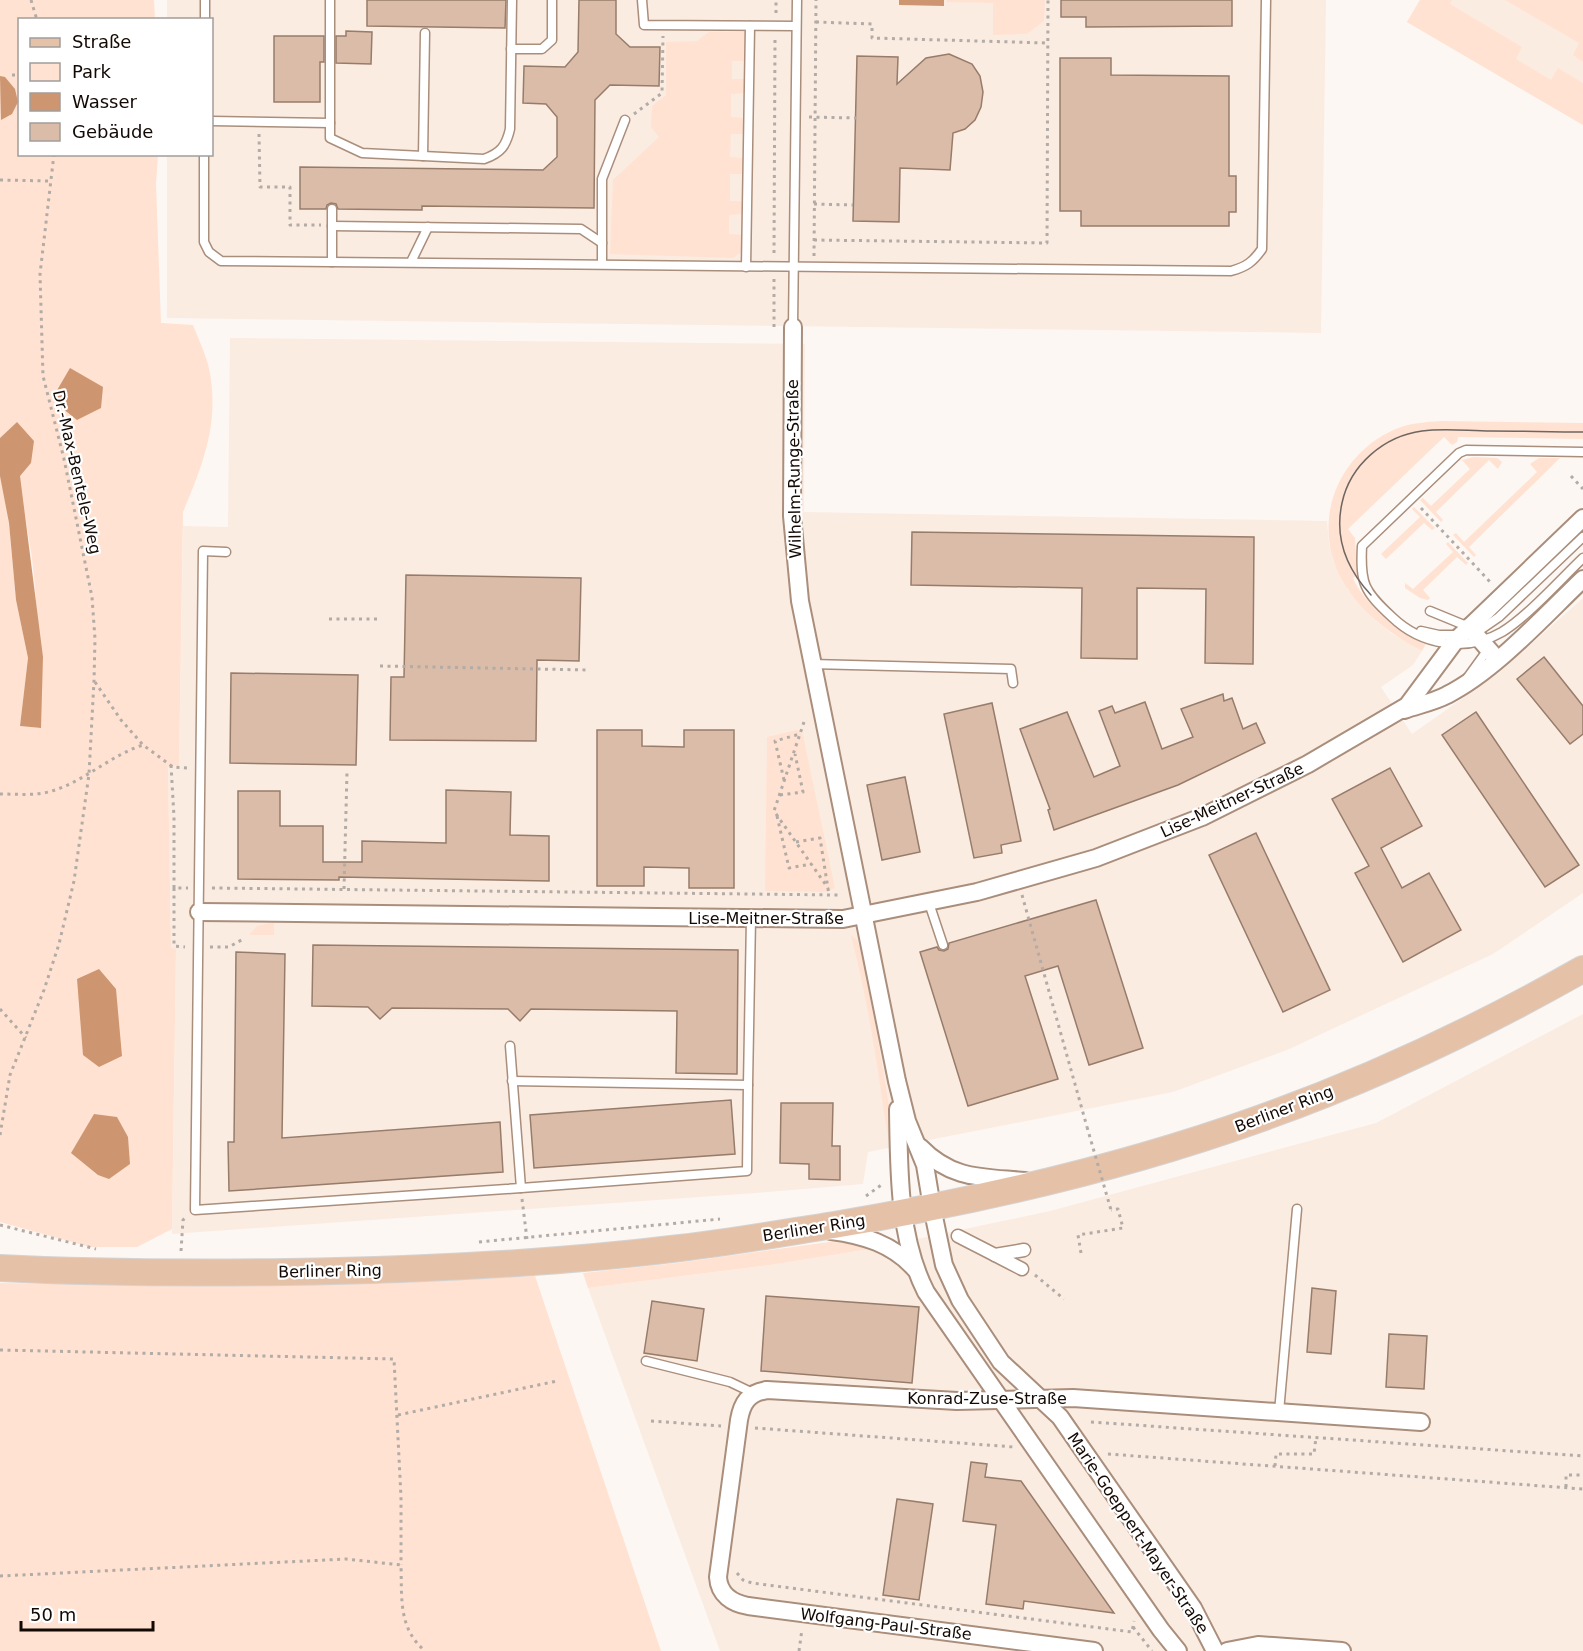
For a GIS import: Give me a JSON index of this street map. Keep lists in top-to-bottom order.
{
  "streets": {
    "main road": ["Berliner Ring"],
    "street": [
      "Wilhelm-Runge-Straße",
      "Lise-Meitner-Straße",
      "Konrad-Zuse-Straße",
      "Marie-Goeppert-Mayer-Straße",
      "Wolfgang-Paul-Straße"
    ],
    "path": ["Dr.-Max-Bentele-Weg"]
  },
  "crossings": [
    ["Wilhelm-Runge-Straße", "Lise-Meitner-Straße"],
    ["Wilhelm-Runge-Straße", "Berliner Ring"],
    ["Wilhelm-Runge-Straße", "Marie-Goeppert-Mayer-Straße"],
    ["Berliner Ring", "Marie-Goeppert-Mayer-Straße"],
    ["Konrad-Zuse-Straße", "Marie-Goeppert-Mayer-Straße"]
  ],
  "legend": [
    "Straße",
    "Park",
    "Wasser",
    "Gebäude"
  ],
  "scale_bar": "50 m"
}
